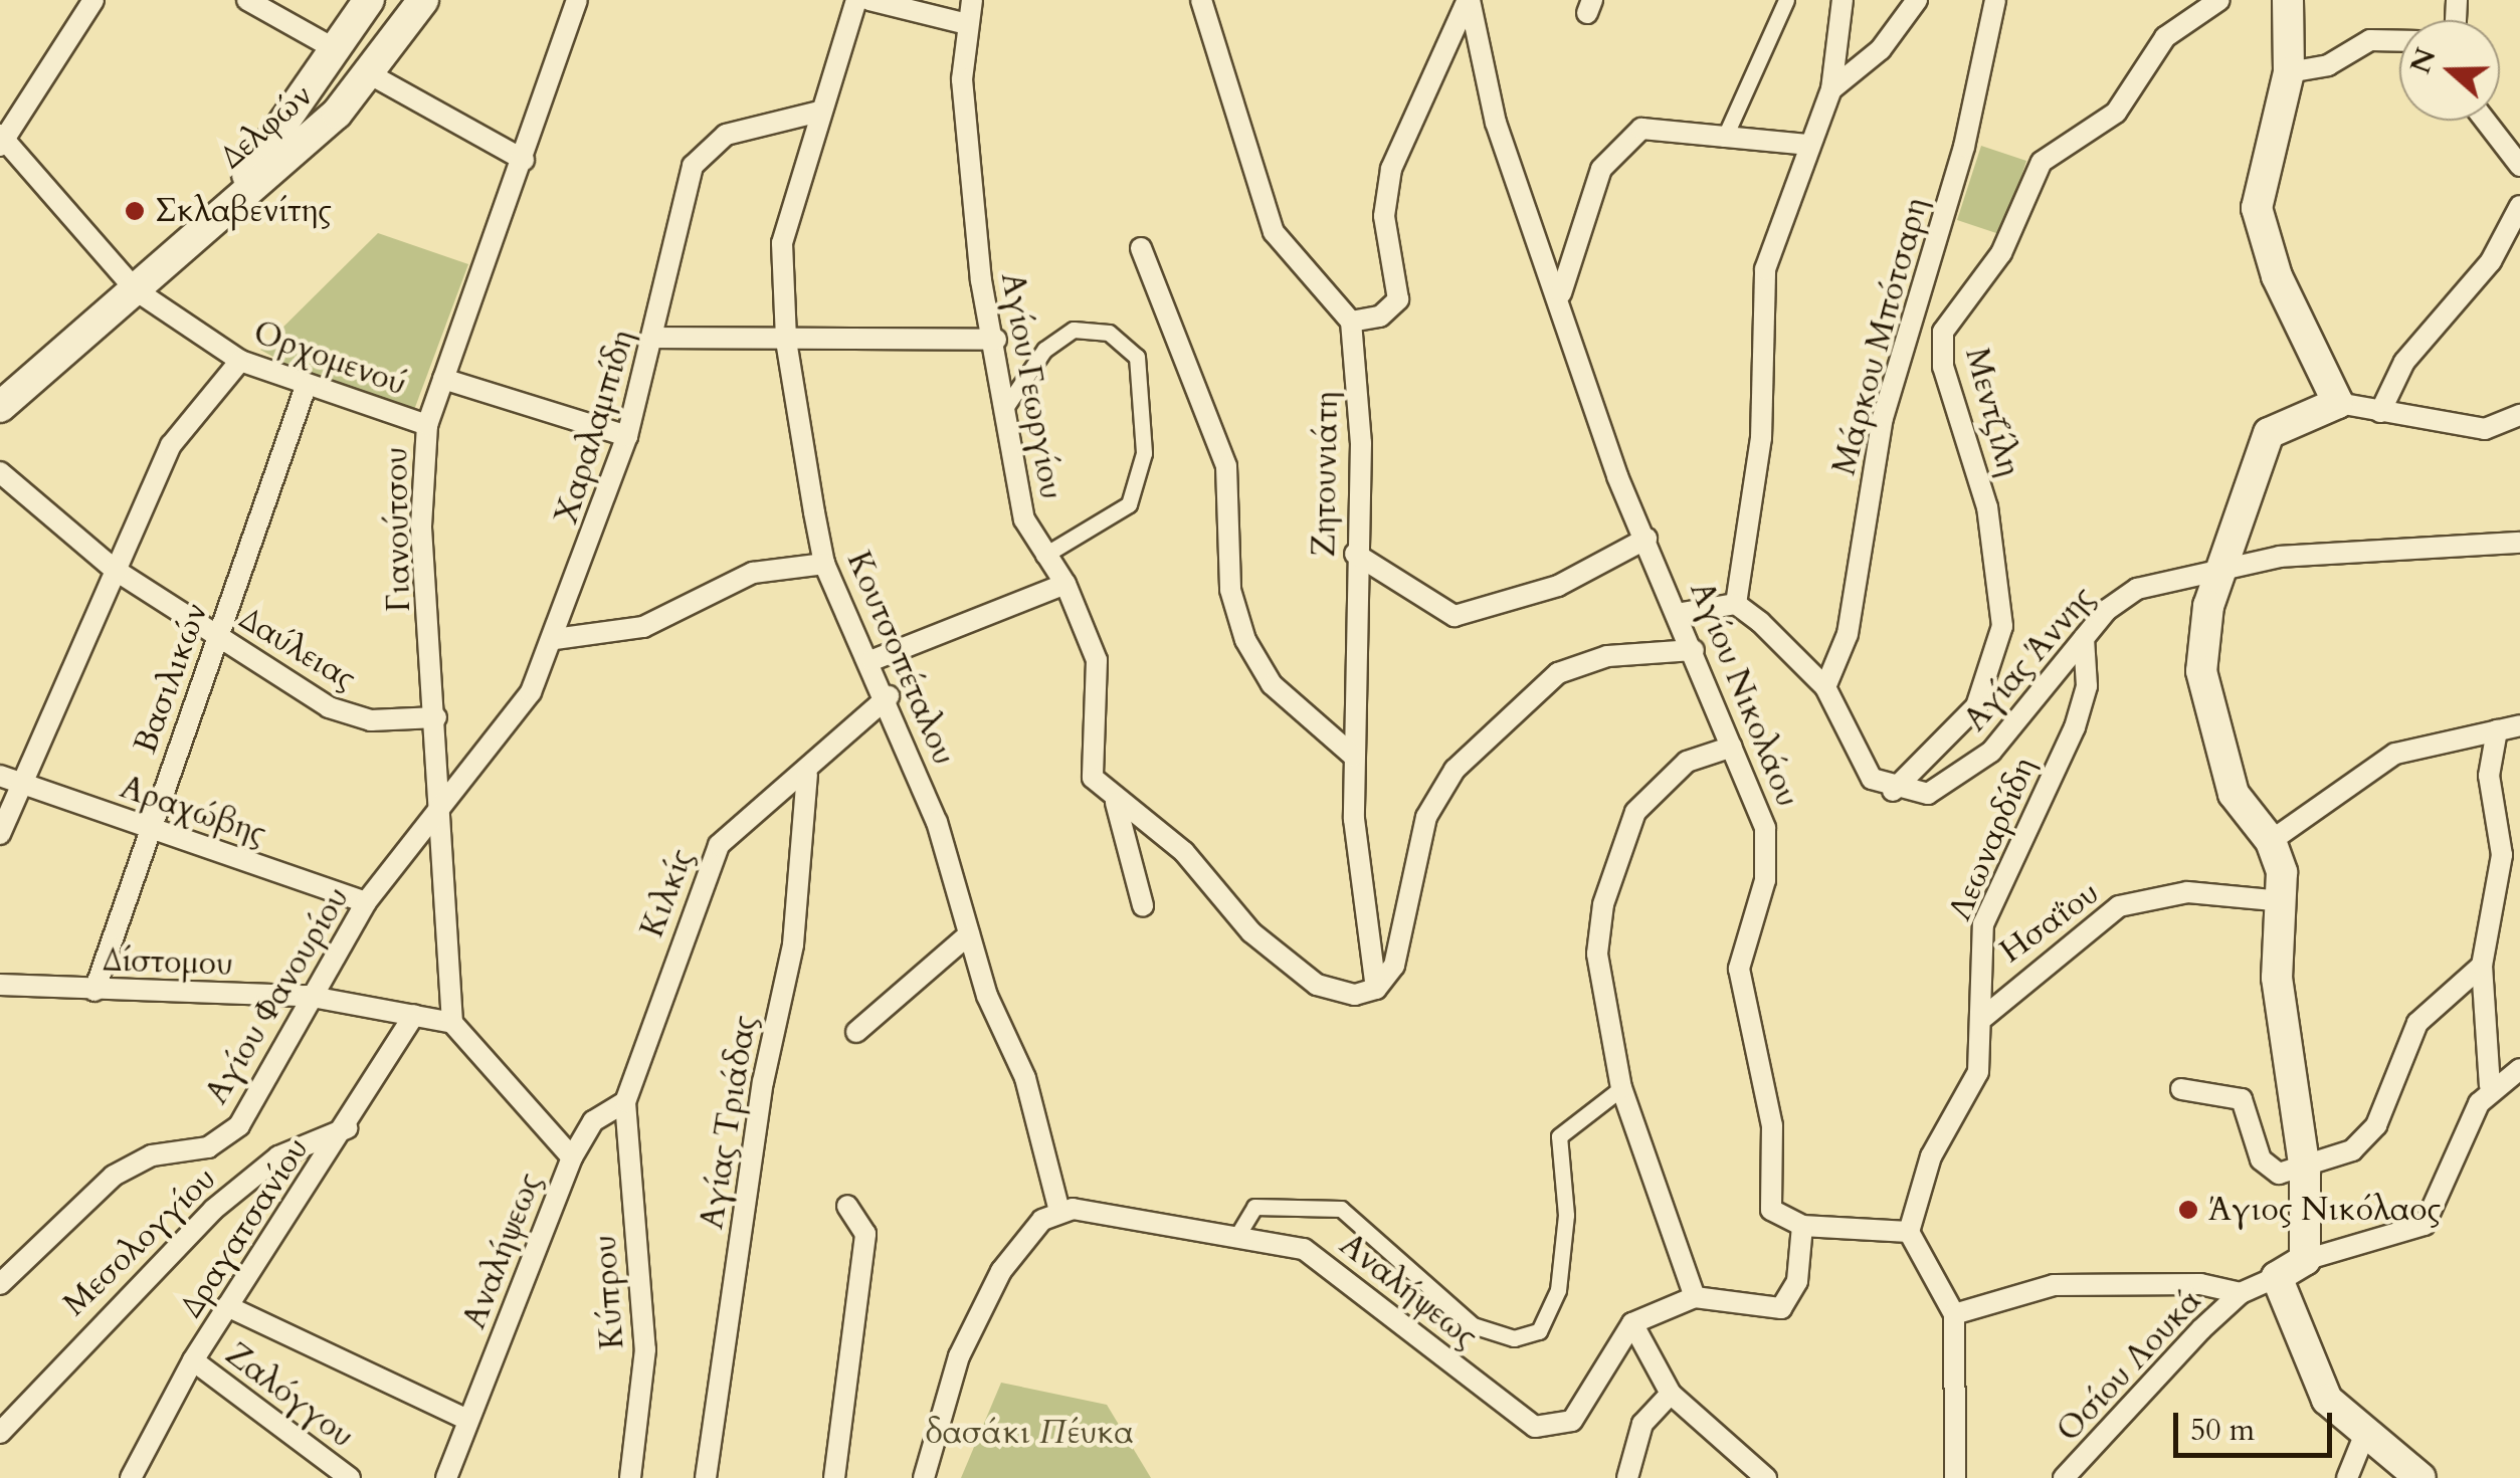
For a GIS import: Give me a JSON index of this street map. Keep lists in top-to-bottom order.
{
  "streets": {
    "main road": ["Δελφών"],
    "street": [
      "Μάρκου Μπότσαρη",
      "Ορχομενού",
      "Αγίου Γεωργίου",
      "Μεντζίλη",
      "Χαραλαμπίδη",
      "Ζητουνιάτη",
      "Γιανούτσου",
      "Δαύλειας",
      "Κουτσοπέταλου",
      "Αγίας Άννης",
      "Βασιλικών",
      "Αγίου Νικολάου",
      "Αραχώβης",
      "Λεωναρδίδη",
      "Κιλκίς",
      "Ησαΐου",
      "Δίστομου",
      "Αγίου Φανουρίου",
      "Αγίας Τριάδας",
      "Δραγατσανίου",
      "Μεσολογγίου",
      "Αναλήψεως",
      "Κύπρου",
      "Οσίου Λουκά",
      "Ζαλόγγου"
    ]
  },
  "crossings": [
    ["Δελφών", "Ορχομενού"],
    ["Ορχομενού", "Γιανούτσου"],
    ["Ορχομενού", "Βασιλικών"],
    ["Μεντζίλη", "Αγίας Άννης"],
    ["Χαραλαμπίδη", "Γιανούτσου"],
    ["Χαραλαμπίδη", "Κουτσοπέταλου"],
    ["Χαραλαμπίδη", "Αγίου Φανουρίου"],
    ["Γιανούτσου", "Δαύλειας"],
    ["Γιανούτσου", "Δίστομου"],
    ["Γιανούτσου", "Αγίου Φανουρίου"],
    ["Γιανούτσου", "Αναλήψεως"],
    ["Δαύλειας", "Βασιλικών"],
    ["Κουτσοπέταλου", "Κιλκίς"],
    ["Κουτσοπέταλου", "Αναλήψεως"],
    ["Αγίας Άννης", "Λεωναρδίδη"],
    ["Βασιλικών", "Αραχώβης"],
    ["Βασιλικών", "Δίστομου"],
    ["Αραχώβης", "Αγίου Φανουρίου"],
    ["Λεωναρδίδη", "Ησαΐου"],
    ["Κιλκίς", "Αγίας Τριάδας"],
    ["Κιλκίς", "Κύπρου"],
    ["Δίστομου", "Αγίου Φανουρίου"],
    ["Δίστομου", "Δραγατσανίου"],
    ["Δίστομου", "Αναλήψεως"],
    ["Δραγατσανίου", "Μεσολογγίου"],
    ["Δραγατσανίου", "Ζαλόγγου"]
  ],
  "parks": ["δασάκι Πέυκα"],
  "places": ["Σκλαβενίτης", "Άγιος Νικόλαος"],
  "scale_bar": "50 m",
  "north": "left"
}
